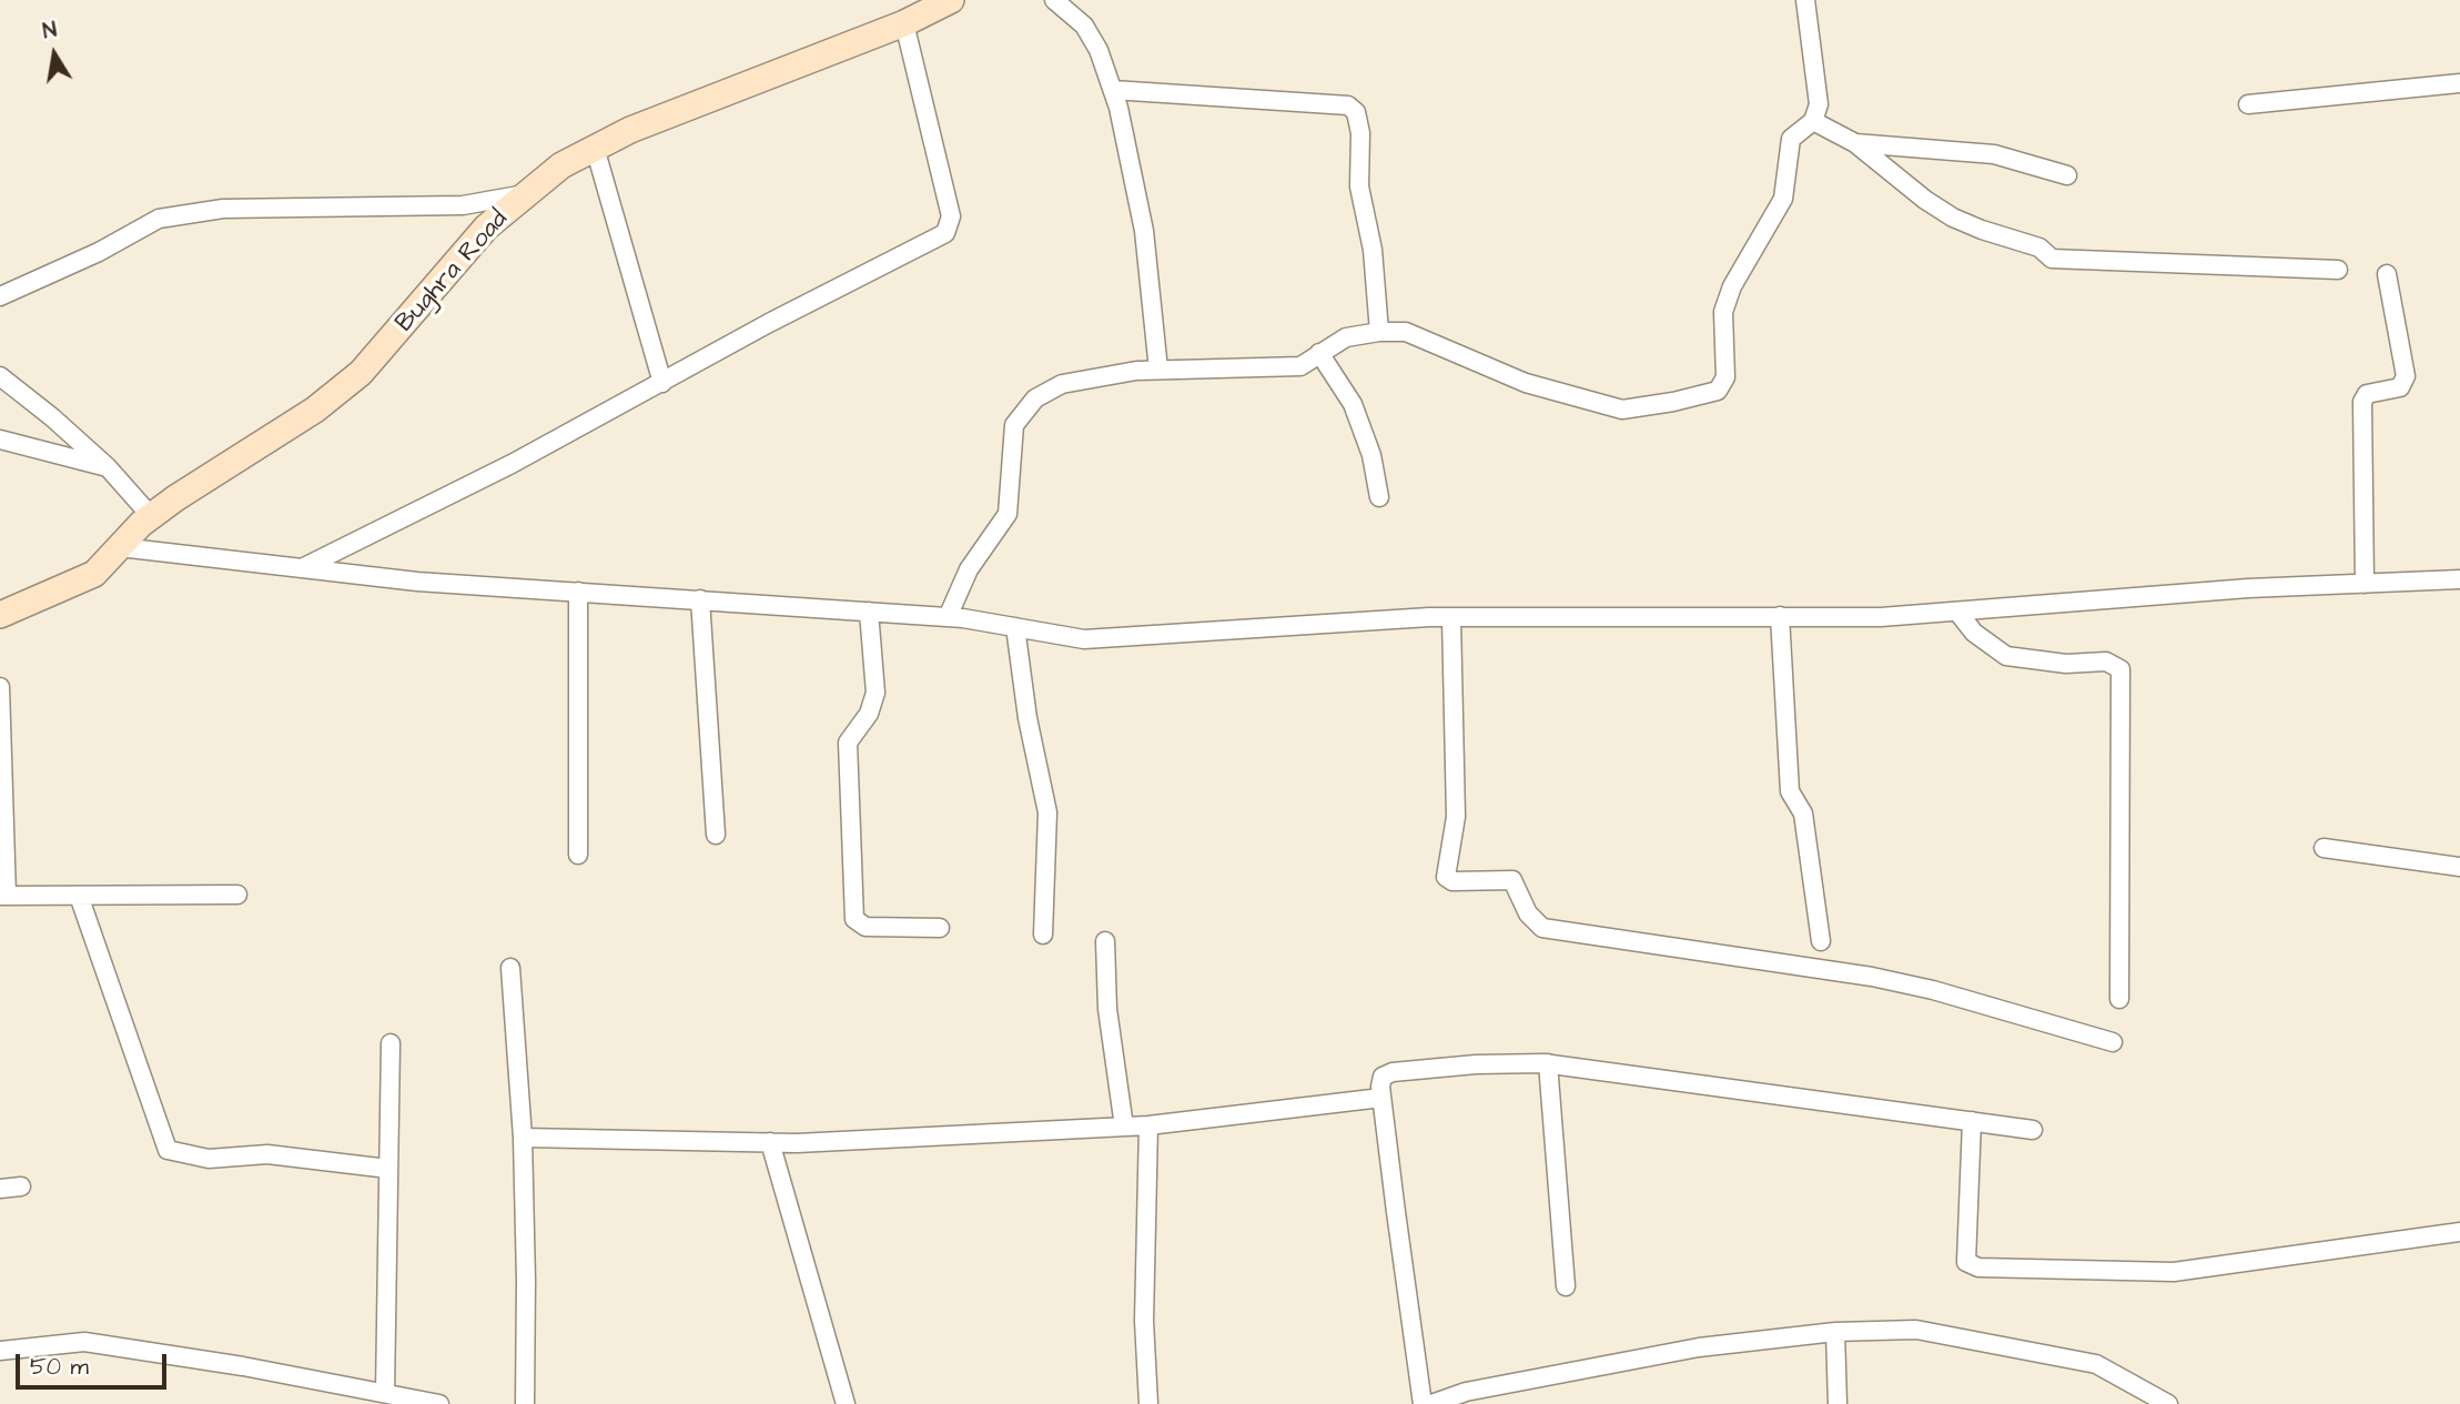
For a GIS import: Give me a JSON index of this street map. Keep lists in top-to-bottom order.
{
  "streets": {
    "street": ["Bughra Road"]
  },
  "scale_bar": "50 m",
  "north": "top"
}
